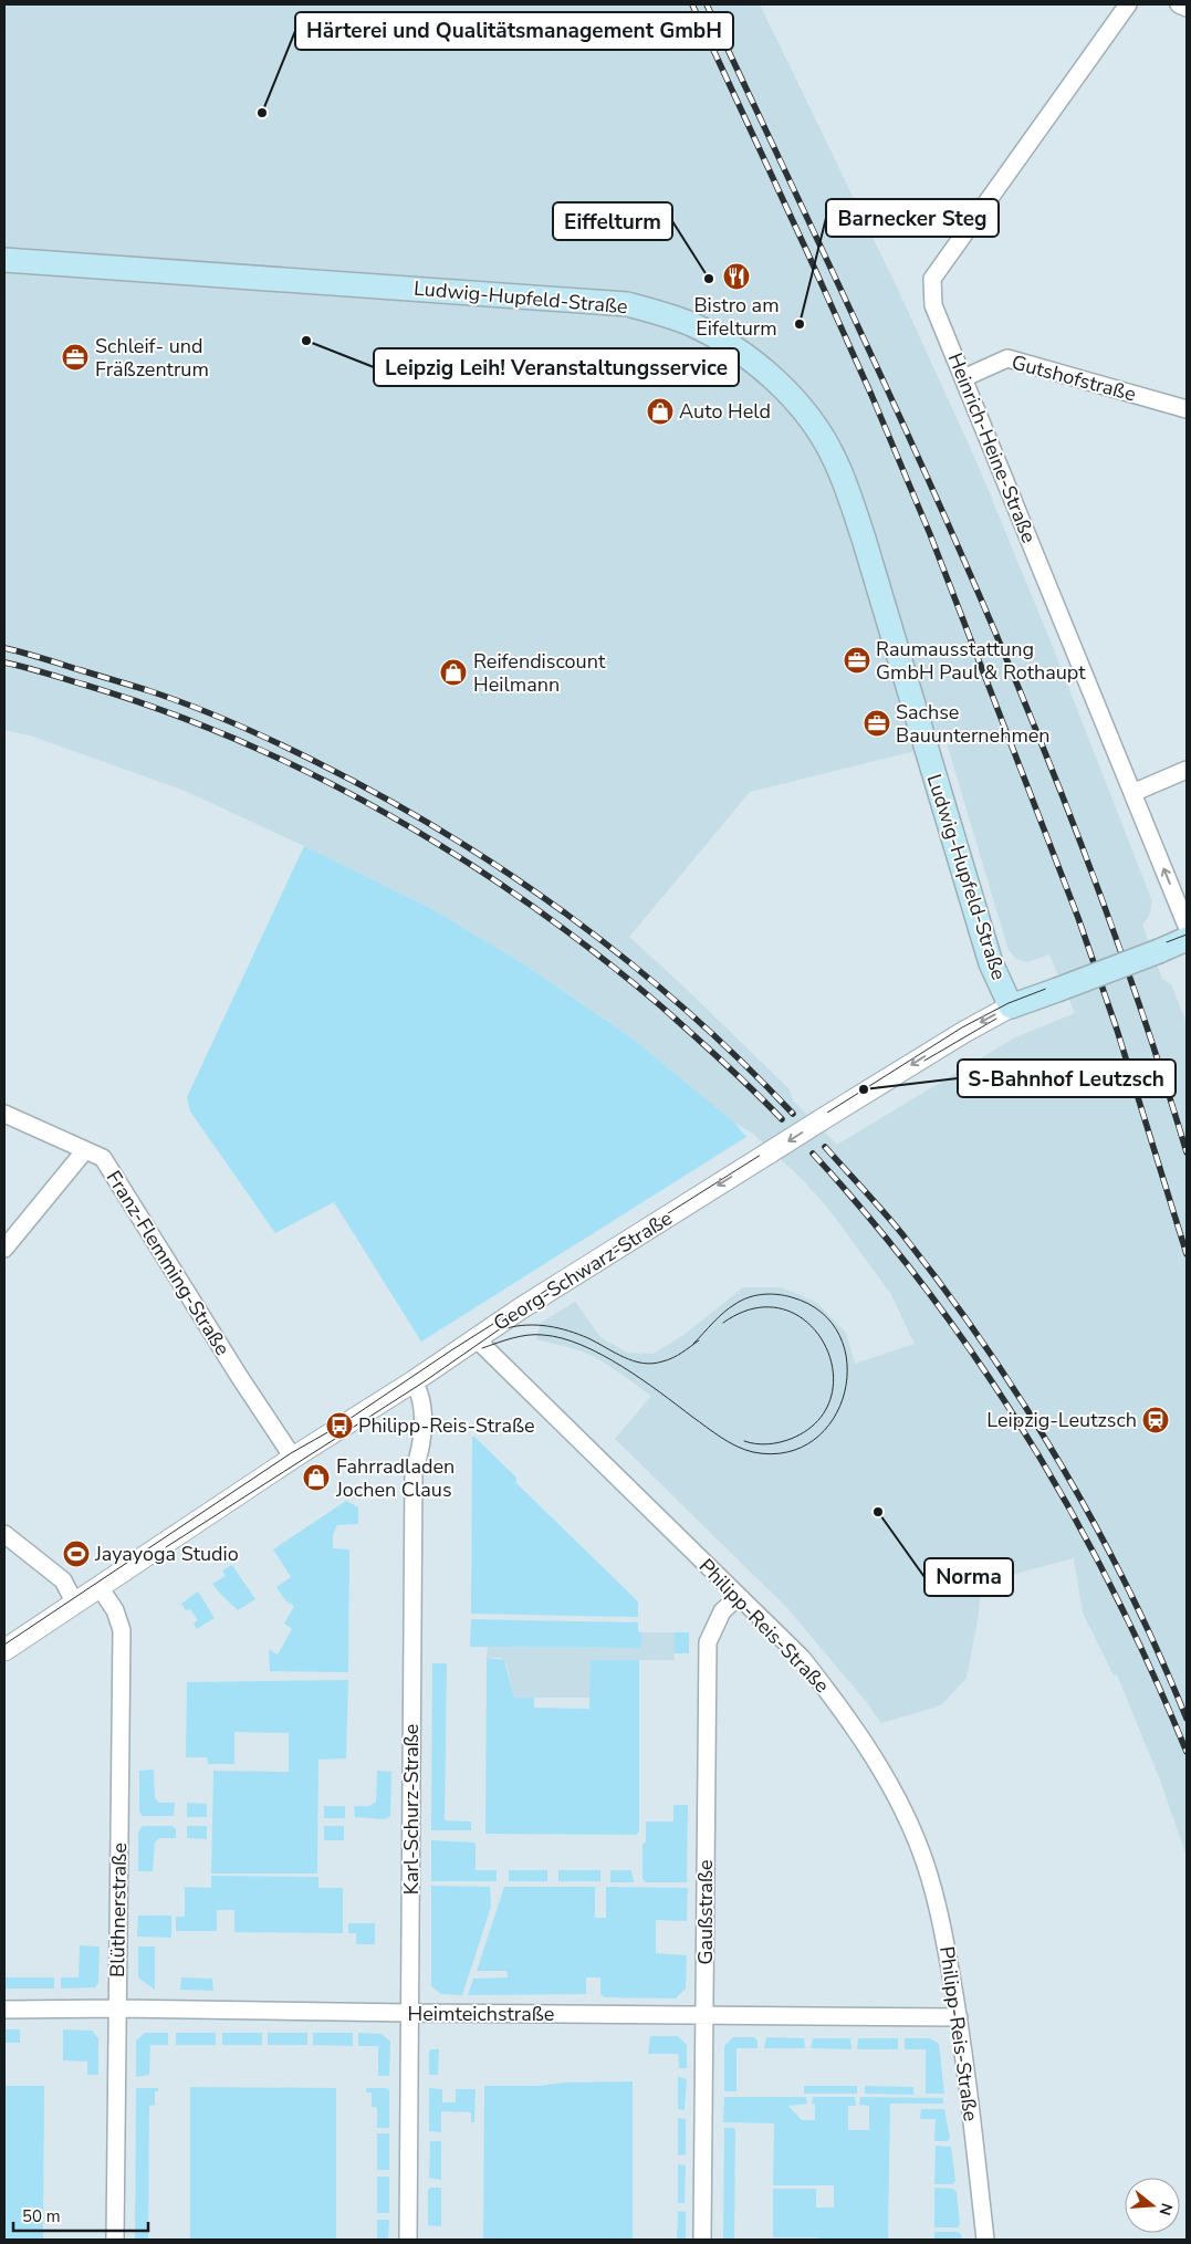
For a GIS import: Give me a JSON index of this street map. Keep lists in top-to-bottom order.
{
  "streets": {
    "main road": ["Ludwig-Hupfeld-Straße", "Georg-Schwarz-Straße"],
    "street": [
      "Gutshofstraße",
      "Heinrich-Heine-Straße",
      "Franz-Flemming-Straße",
      "Philipp-Reis-Straße",
      "Karl-Schurz-Straße",
      "Blüthnerstraße",
      "Gaußstraße",
      "Heimteichstraße"
    ]
  },
  "crossings": [
    ["Ludwig-Hupfeld-Straße", "Georg-Schwarz-Straße"],
    ["Gutshofstraße", "Heinrich-Heine-Straße"],
    ["Franz-Flemming-Straße", "Georg-Schwarz-Straße"],
    ["Georg-Schwarz-Straße", "Philipp-Reis-Straße"],
    ["Georg-Schwarz-Straße", "Karl-Schurz-Straße"],
    ["Georg-Schwarz-Straße", "Blüthnerstraße"],
    ["Philipp-Reis-Straße", "Gaußstraße"],
    ["Philipp-Reis-Straße", "Heimteichstraße"],
    ["Karl-Schurz-Straße", "Heimteichstraße"],
    ["Blüthnerstraße", "Heimteichstraße"],
    ["Gaußstraße", "Heimteichstraße"]
  ],
  "one_way": ["Georg-Schwarz-Straße"],
  "places": {
    "other": [
      "Härterei und Qualitätsmanagement GmbH",
      "Eiffelturm",
      "Barnecker Steg",
      "Leipzig Leih! Veranstaltungsservice",
      "S-Bahnhof Leutzsch",
      "Norma"
    ],
    "restaurant": ["Bistro am Eifelturm"],
    "office": ["Schleif- und Fräßzentrum", "Raumausstattung GmbH Paul & Rothaupt", "Sachse Bauunternehmen"],
    "shop": ["Auto Held", "Reifendiscount Heilmann", "Fahrradladen Jochen Claus"],
    "station": ["Leipzig-Leutzsch"],
    "bus stop": ["Philipp-Reis-Straße"],
    "sports": ["Jayayoga Studio"]
  },
  "scale_bar": "50 m",
  "north": "right"
}
